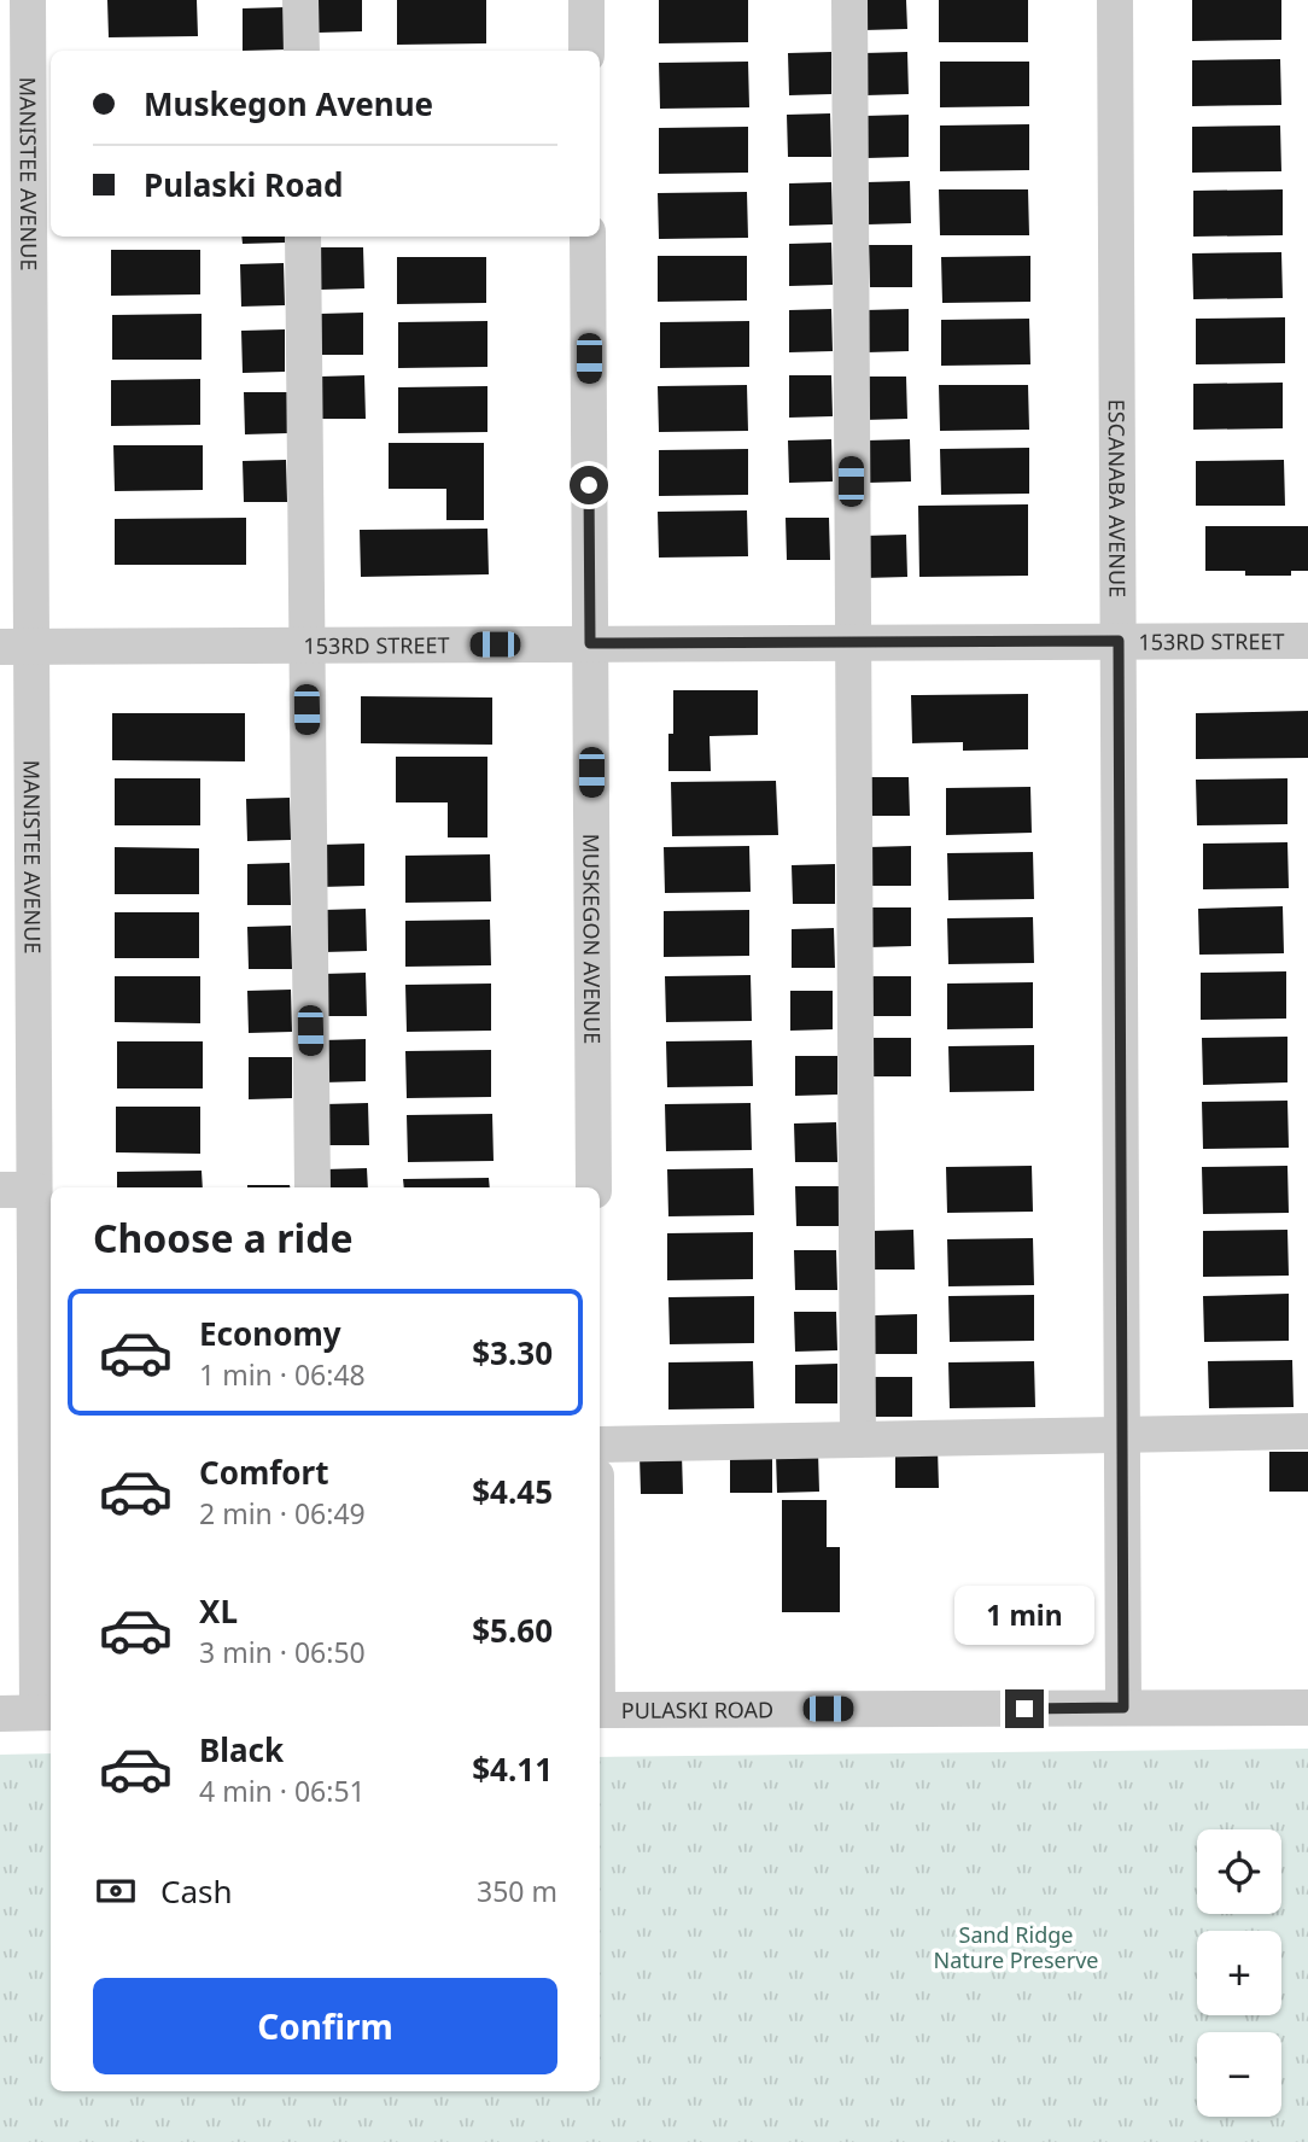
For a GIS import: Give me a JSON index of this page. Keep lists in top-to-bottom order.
{
  "streets": {
    "street": [
      "MANISTEE AVENUE",
      "ESCANABA AVENUE",
      "153RD STREET",
      "MUSKEGON AVENUE",
      "PULASKI ROAD"
    ]
  },
  "crossings": [
    ["MANISTEE AVENUE", "153RD STREET"],
    ["ESCANABA AVENUE", "153RD STREET"],
    ["ESCANABA AVENUE", "PULASKI ROAD"],
    ["153RD STREET", "MUSKEGON AVENUE"]
  ],
  "parks": ["Sand Ridge Nature Preserve"],
  "page": {
    "banner": ["Muskegon Avenue", "Pulaski Road"],
    "heading": "Choose a ride",
    "list": [
      {
        "name": "Economy",
        "note": "1 min · 06:48",
        "value": "$3.30"
      },
      {
        "name": "Comfort",
        "note": "2 min · 06:49",
        "value": "$4.45"
      },
      {
        "name": "XL",
        "note": "3 min · 06:50",
        "value": "$5.60"
      },
      {
        "name": "Black",
        "note": "4 min · 06:51",
        "value": "$4.11"
      }
    ],
    "bubble": "1 min",
    "map_buttons": ["+", "−"],
    "pay": ["Cash", "350 m"],
    "buttons": "Confirm"
  }
}
